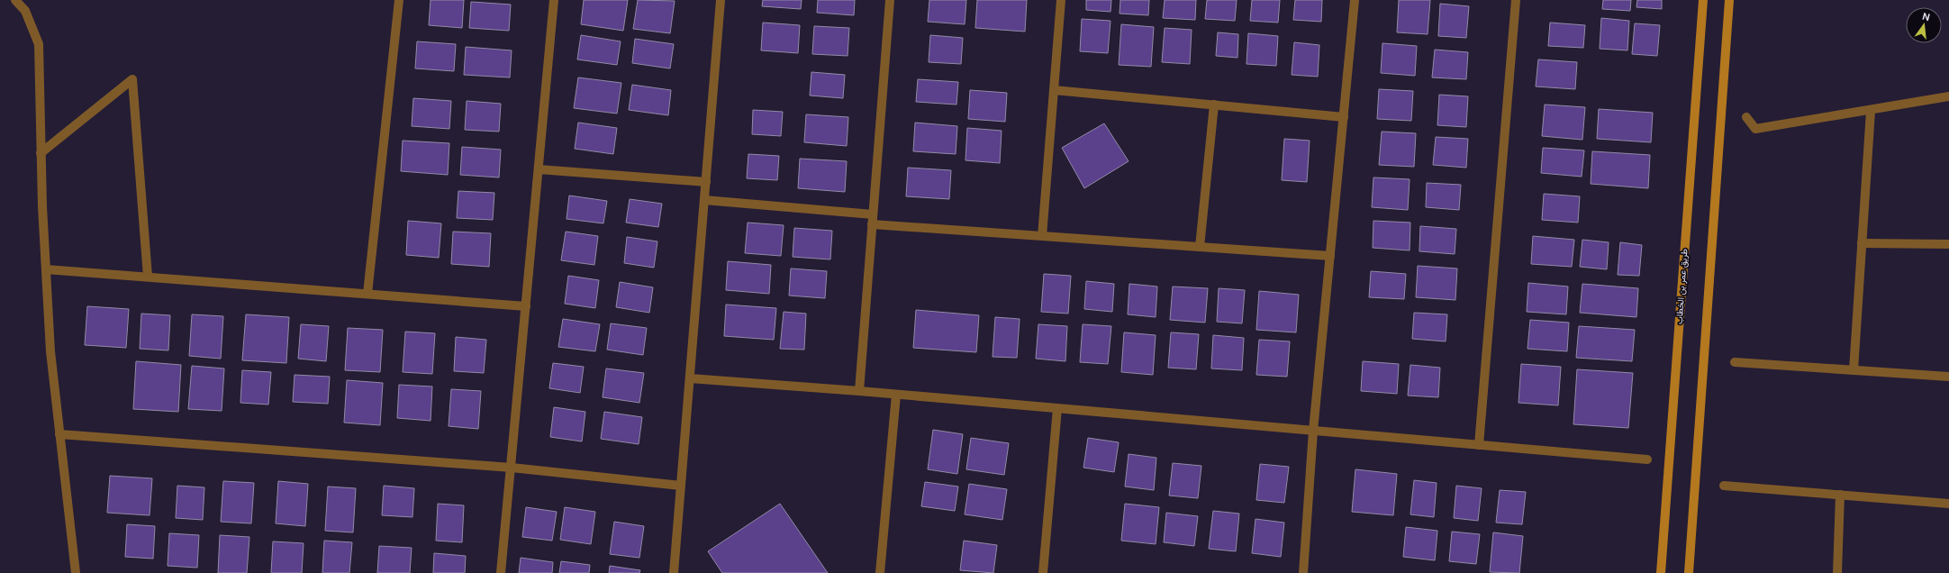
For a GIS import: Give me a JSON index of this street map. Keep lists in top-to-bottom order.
{
  "streets": {
    "main road": ["طريق عمر بن الخطاب"]
  },
  "north": "top"
}
